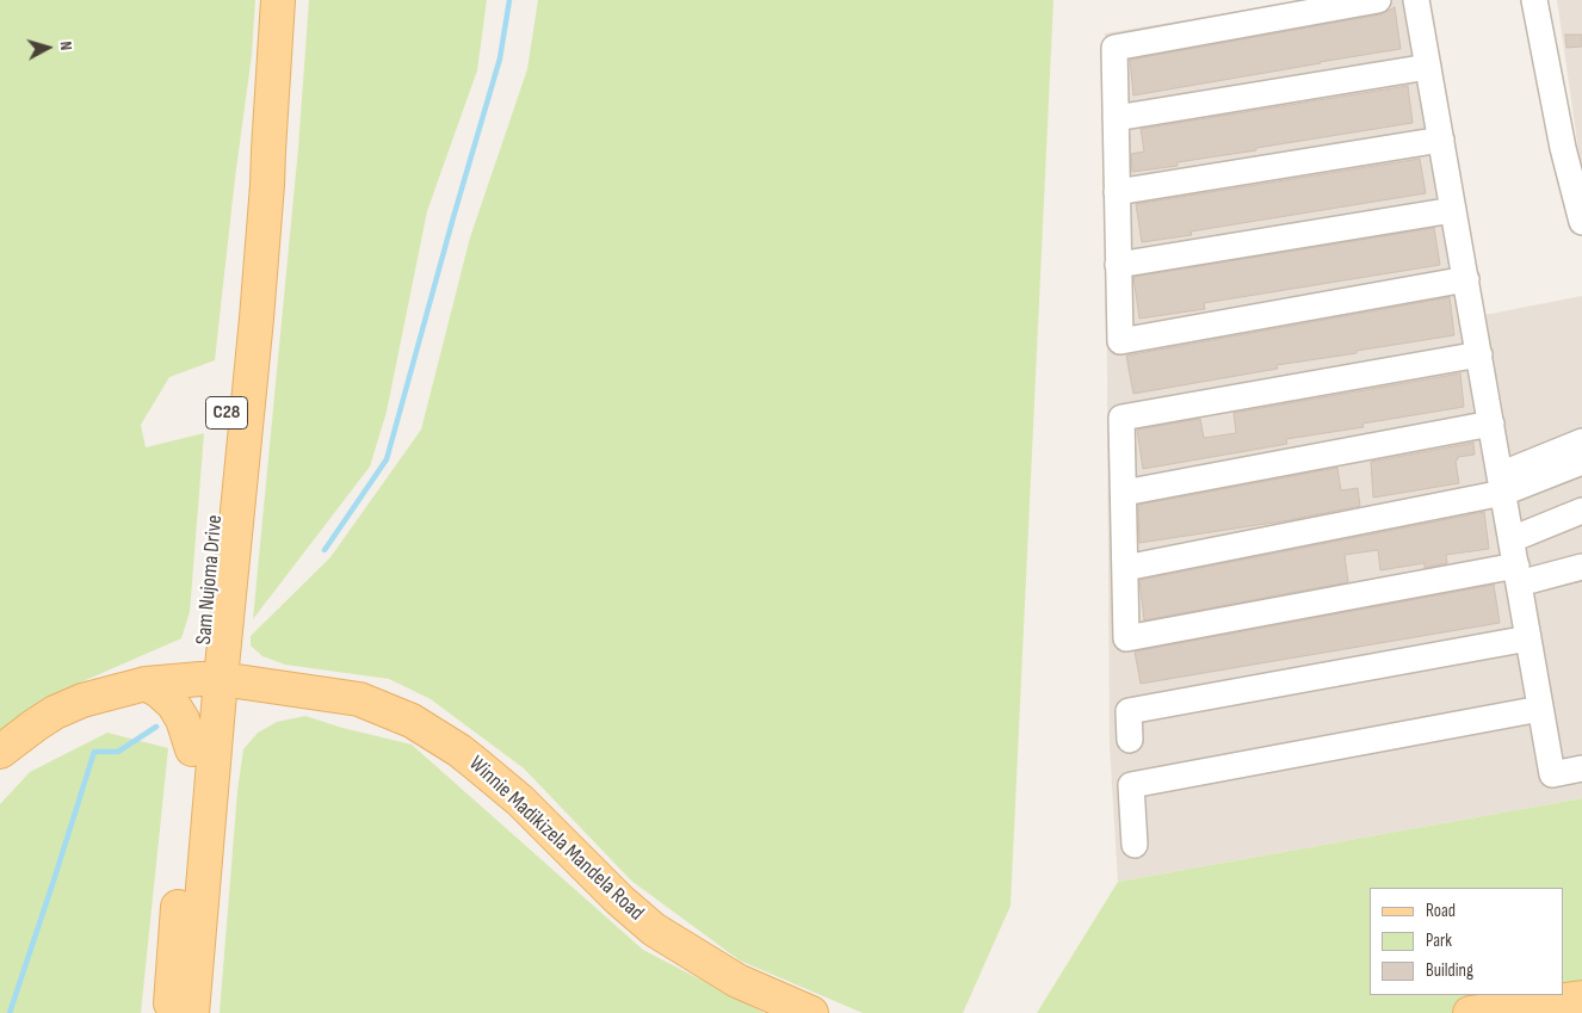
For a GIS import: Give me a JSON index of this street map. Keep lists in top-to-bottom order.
{
  "streets": {
    "main road": ["C28", "Sam Nujoma Drive", "Winnie Madikizela Mandela Road"]
  },
  "crossings": [
    ["Sam Nujoma Drive", "Winnie Madikizela Mandela Road"]
  ],
  "legend": ["Road", "Park", "Building"],
  "north": "right"
}
